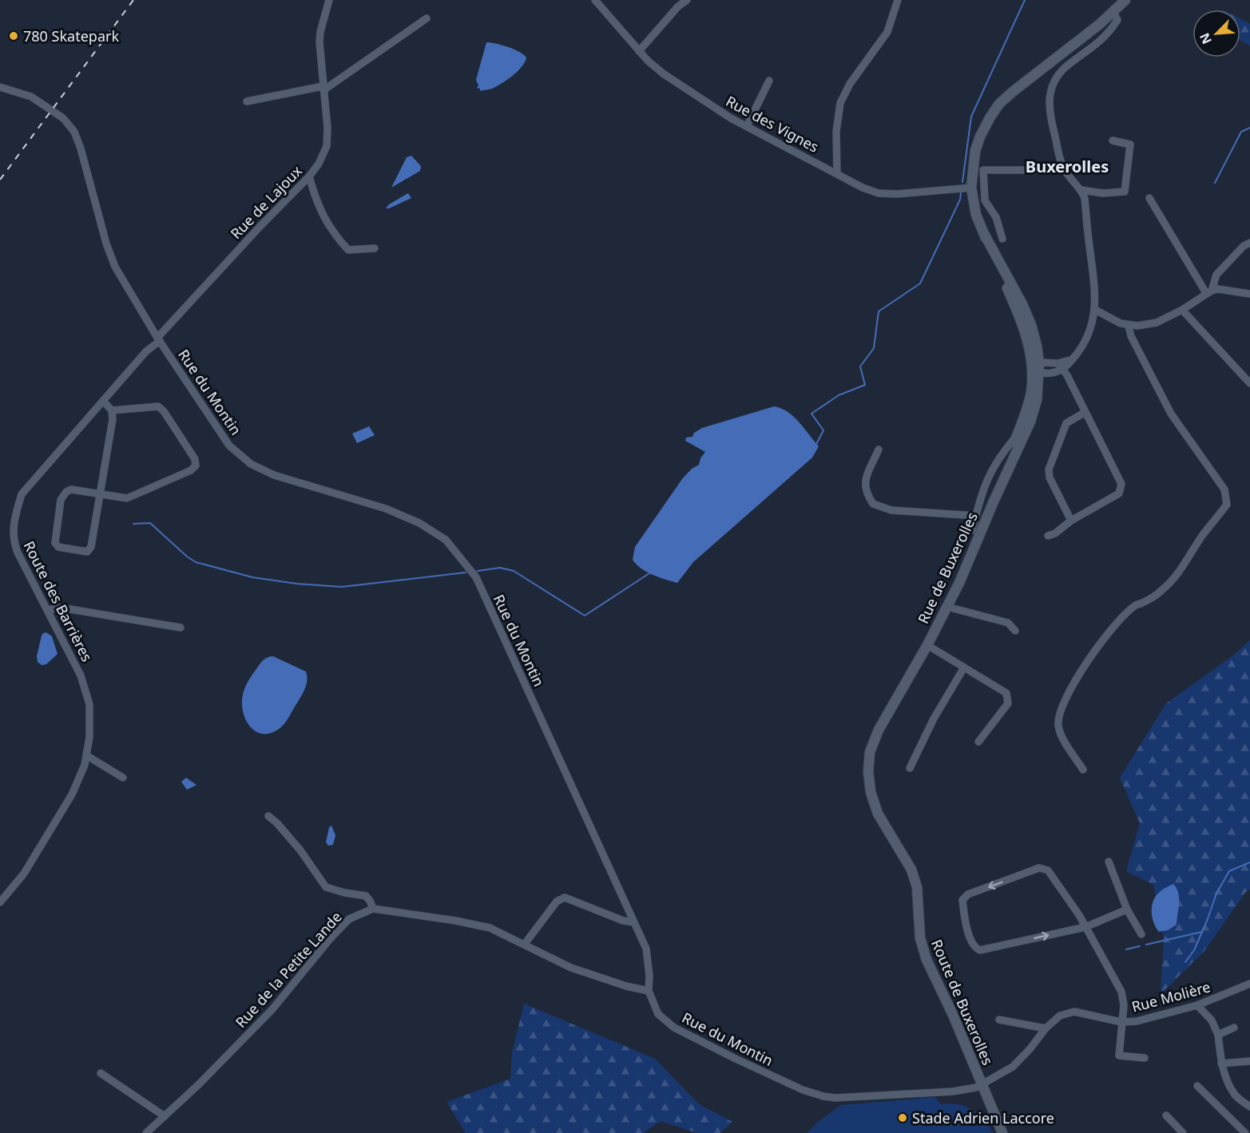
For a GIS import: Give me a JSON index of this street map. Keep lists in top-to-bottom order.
{
  "streets": {
    "street": [
      "Rue des Vignes",
      "Rue de Lajoux",
      "Rue du Montin",
      "Rue de Buxerolles",
      "Route des Barrières",
      "Rue de la Petite Lande",
      "Rue Molière",
      "Route de Buxerolles"
    ]
  },
  "crossings": [
    ["Rue des Vignes", "Rue de Buxerolles"],
    ["Rue de Lajoux", "Rue du Montin"],
    ["Rue de Lajoux", "Route des Barrières"],
    ["Rue du Montin", "Route des Barrières"],
    ["Rue du Montin", "Rue Molière"],
    ["Rue du Montin", "Route de Buxerolles"],
    ["Rue de Buxerolles", "Route de Buxerolles"],
    ["Rue Molière", "Route de Buxerolles"]
  ],
  "districts": ["Buxerolles"],
  "places": ["780 Skatepark", "Stade Adrien Laccore"],
  "north": "bottom left"
}
